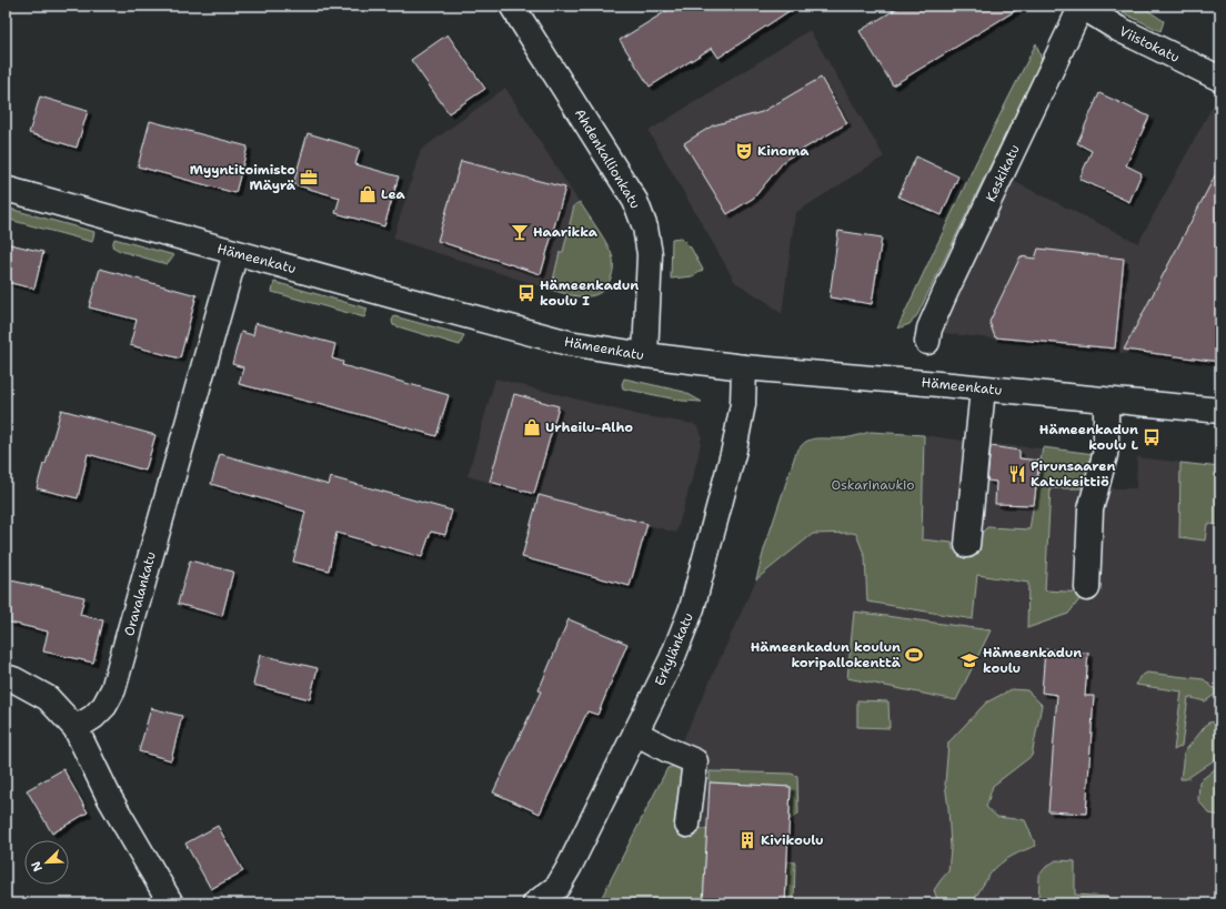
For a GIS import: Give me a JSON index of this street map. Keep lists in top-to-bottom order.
{
  "streets": {
    "street": [
      "Viistokatu",
      "Ahdenkallionkatu",
      "Keskikatu",
      "Hämeenkatu",
      "Oravalankatu",
      "Erkylänkatu"
    ]
  },
  "crossings": [
    ["Viistokatu", "Keskikatu"],
    ["Ahdenkallionkatu", "Hämeenkatu"],
    ["Hämeenkatu", "Oravalankatu"],
    ["Hämeenkatu", "Erkylänkatu"]
  ],
  "parks": ["Oskarinaukio"],
  "places": {
    "theatre": ["Kinoma"],
    "office": ["Myyntitoimisto Mäyrä"],
    "shop": ["Lea", "Urheilu-Alho"],
    "bar": ["Haarikka"],
    "bus stop": ["Hämeenkadun koulu I", "Hämeenkadun koulu L"],
    "restaurant": ["Pirunsaaren Katukeittiö"],
    "sports": ["Hämeenkadun koulun koripallokenttä"],
    "school or university": ["Hämeenkadun koulu"],
    "building": ["Kivikoulu"]
  },
  "north": "bottom left"
}
